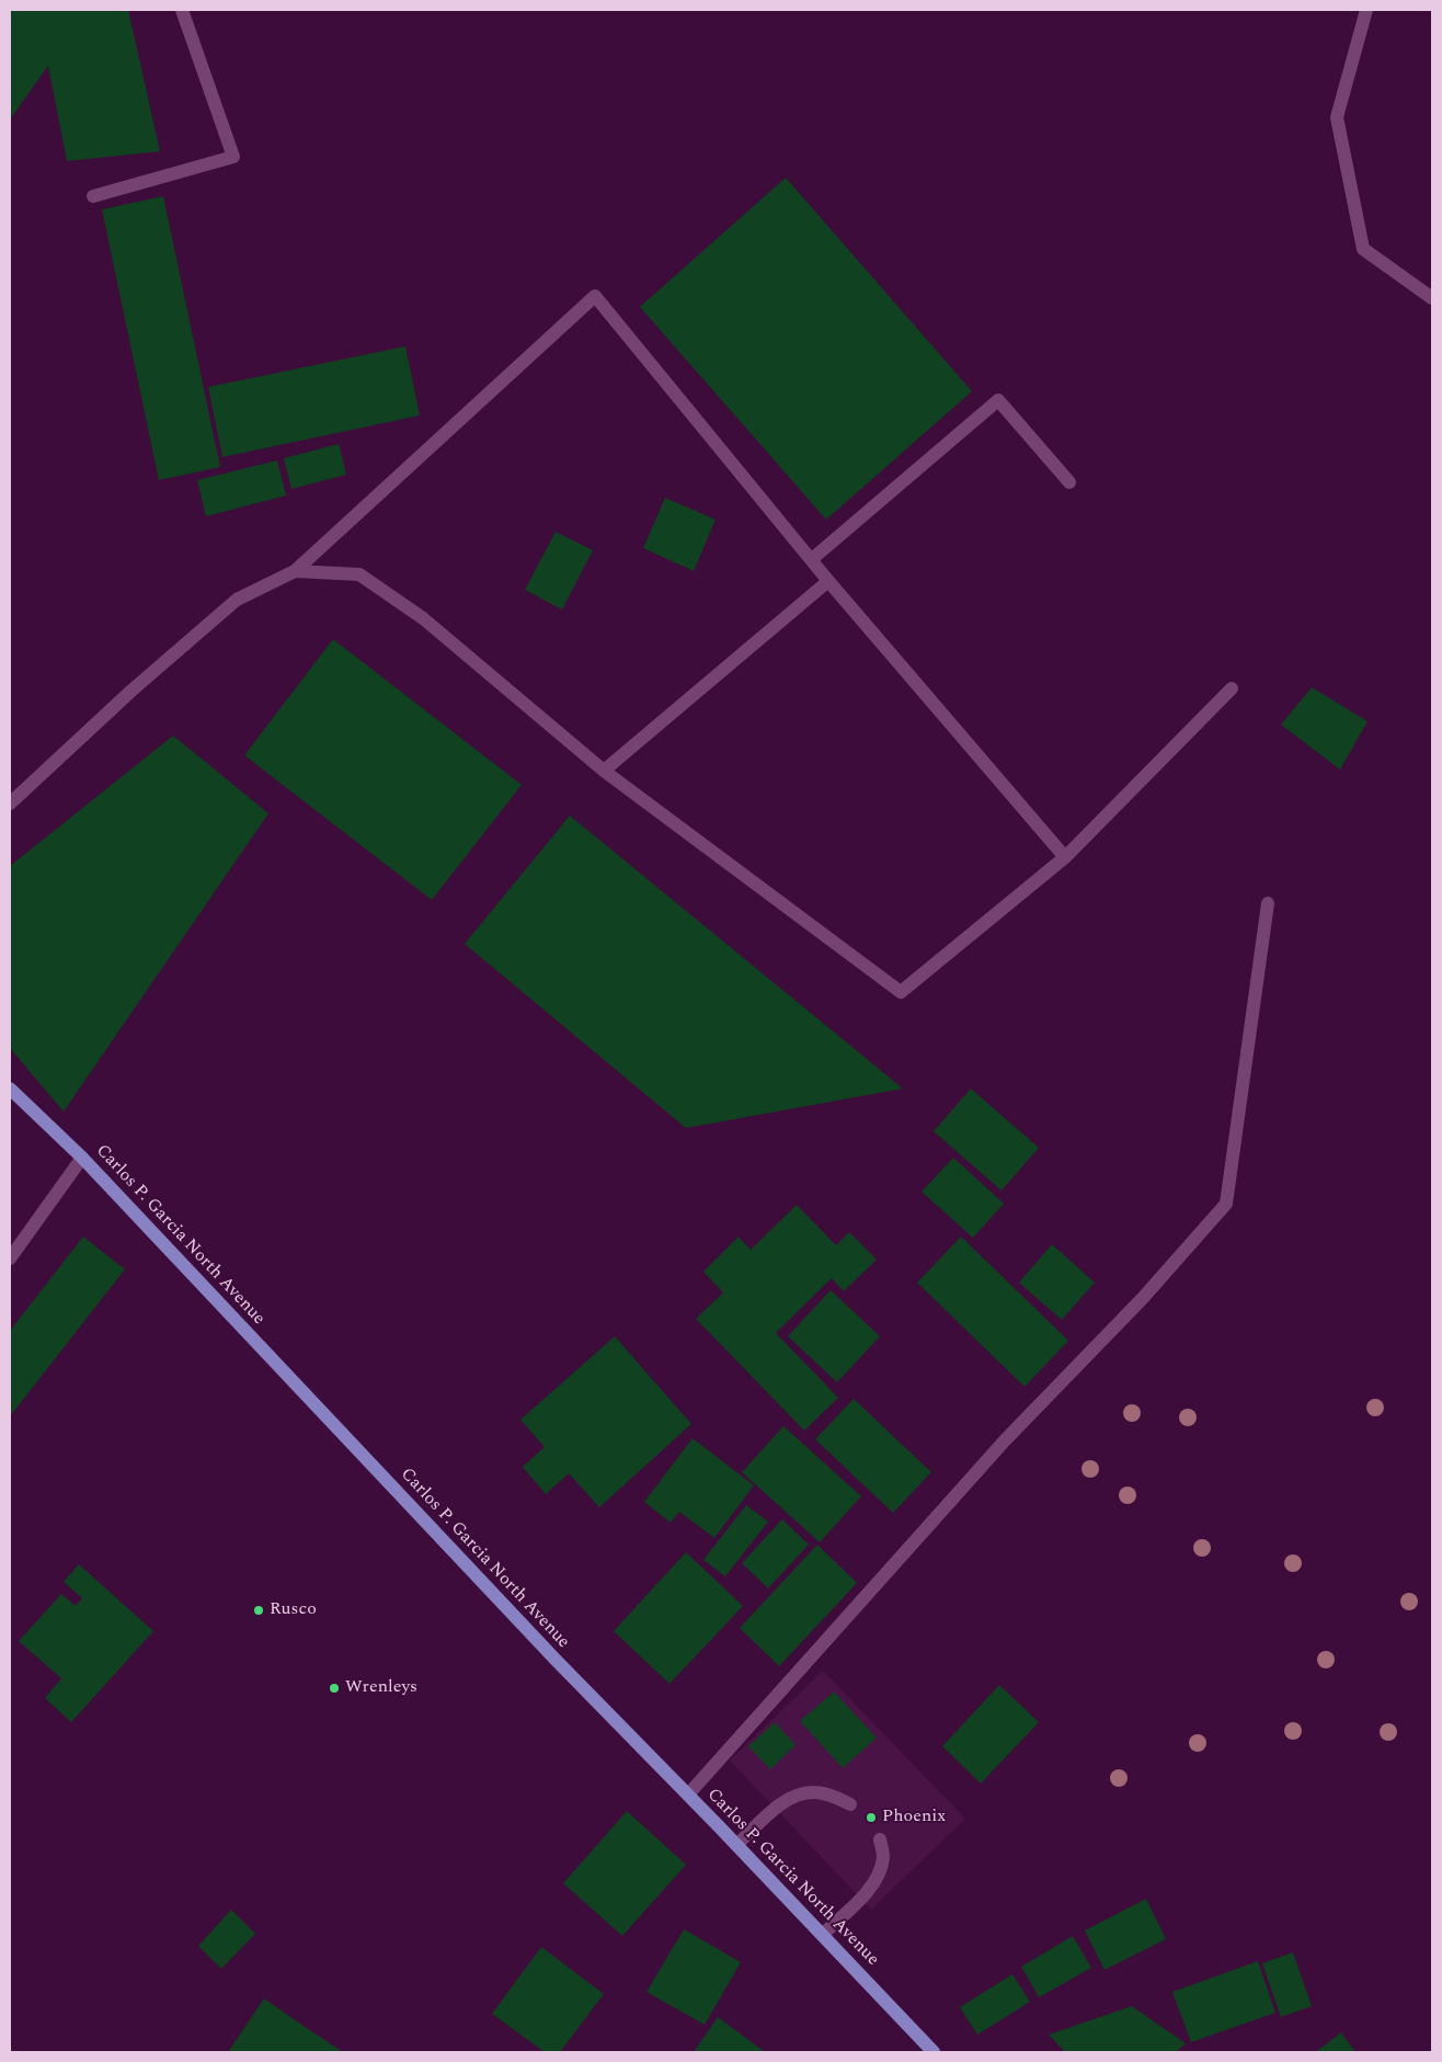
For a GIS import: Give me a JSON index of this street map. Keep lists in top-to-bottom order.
{
  "streets": {
    "main road": ["Carlos P. Garcia North Avenue"]
  },
  "places": ["Rusco", "Wrenleys", "Phoenix"]
}
